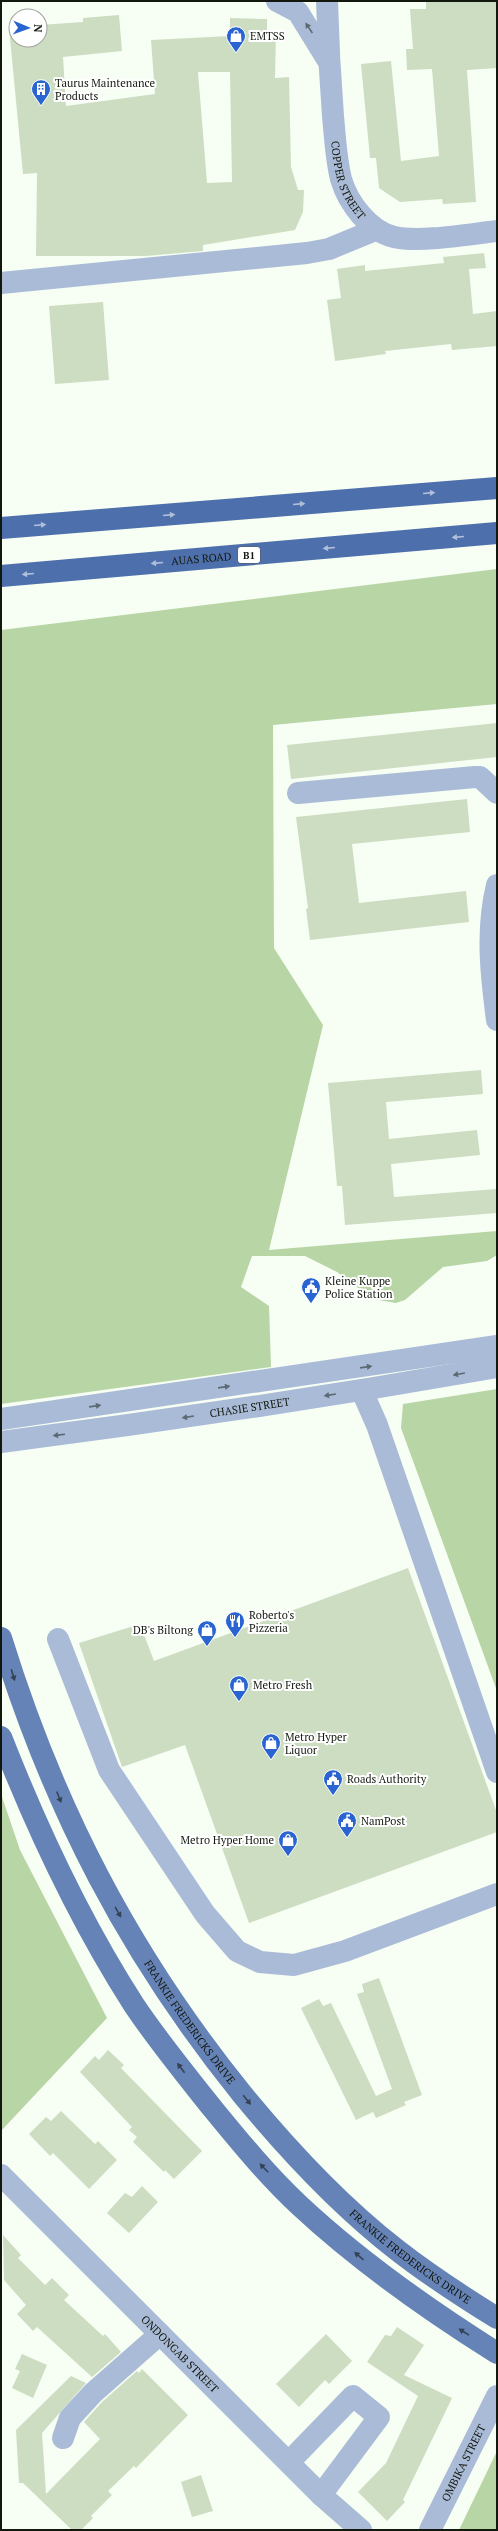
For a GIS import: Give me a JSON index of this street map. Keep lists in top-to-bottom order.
{
  "streets": {
    "highway": ["B1", "AUAS ROAD"],
    "main road": ["FRANKIE FREDERICKS DRIVE"],
    "street": [
      "COPPER STREET",
      "CHASIE STREET",
      "ONDONGAB STREET",
      "OMBIKA STREET"
    ]
  },
  "places": {
    "shop": [
      "EMTSS",
      "DB's Biltong",
      "Metro Fresh",
      "Metro Hyper Liquor",
      "Metro Hyper Home"
    ],
    "building": ["Taurus Maintenance Products"],
    "public building": ["Kleine Kuppe Police Station", "Roads Authority", "NamPost"],
    "restaurant": ["Roberto's Pizzeria"]
  },
  "north": "right"
}
